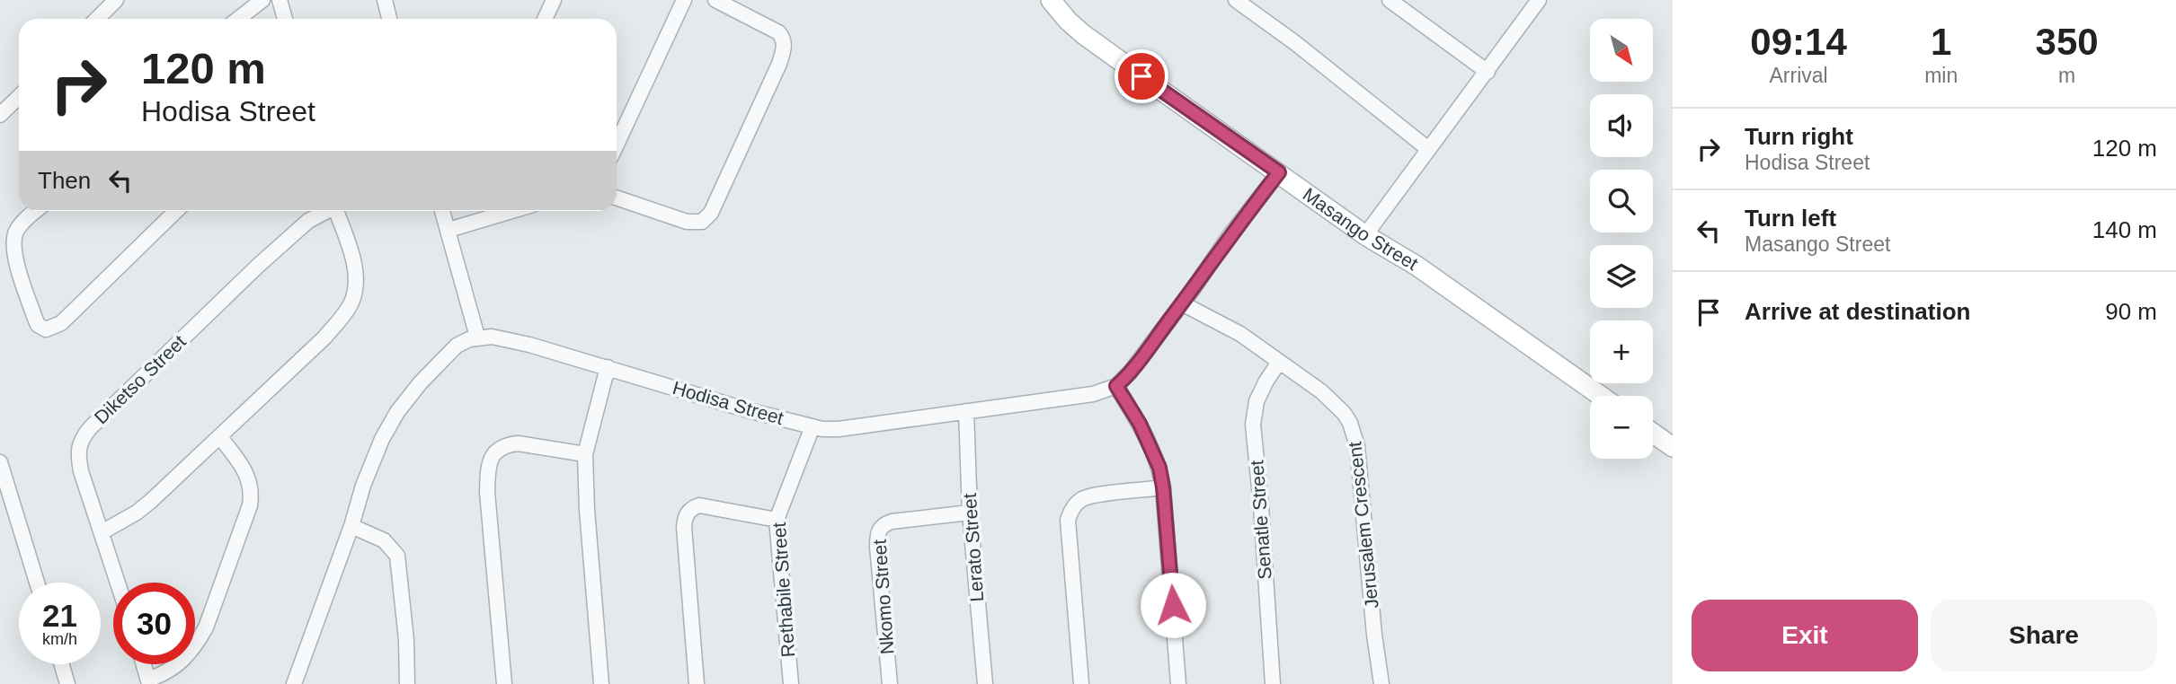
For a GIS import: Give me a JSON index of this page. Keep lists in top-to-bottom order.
{
  "streets": {
    "street": [
      "Masango Street",
      "Diketso Street",
      "Hodisa Street",
      "Senatle Street",
      "Jerusalem Crescent",
      "Lerato Street",
      "Rethabile Street",
      "Nkomo Street"
    ]
  },
  "crossings": [
    ["Hodisa Street", "Lerato Street"],
    ["Hodisa Street", "Rethabile Street"],
    ["Senatle Street", "Jerusalem Crescent"],
    ["Lerato Street", "Nkomo Street"]
  ],
  "north": "bottom right",
  "page": {
    "eta": [
      "09:14",
      "Arrival",
      "1",
      "min",
      "350",
      "m"
    ],
    "map_buttons": ["+", "−"],
    "turn": ["120 m", "Hodisa Street"],
    "list": [
      {
        "name": "Turn right",
        "note": "Hodisa Street",
        "value": "120 m"
      },
      {
        "name": "Turn left",
        "note": "Masango Street",
        "value": "140 m"
      },
      {
        "name": "Arrive at destination",
        "value": "90 m"
      }
    ],
    "then": "Then",
    "speed": "21 km/h",
    "limit": "30",
    "buttons": ["Exit", "Share"]
  }
}
